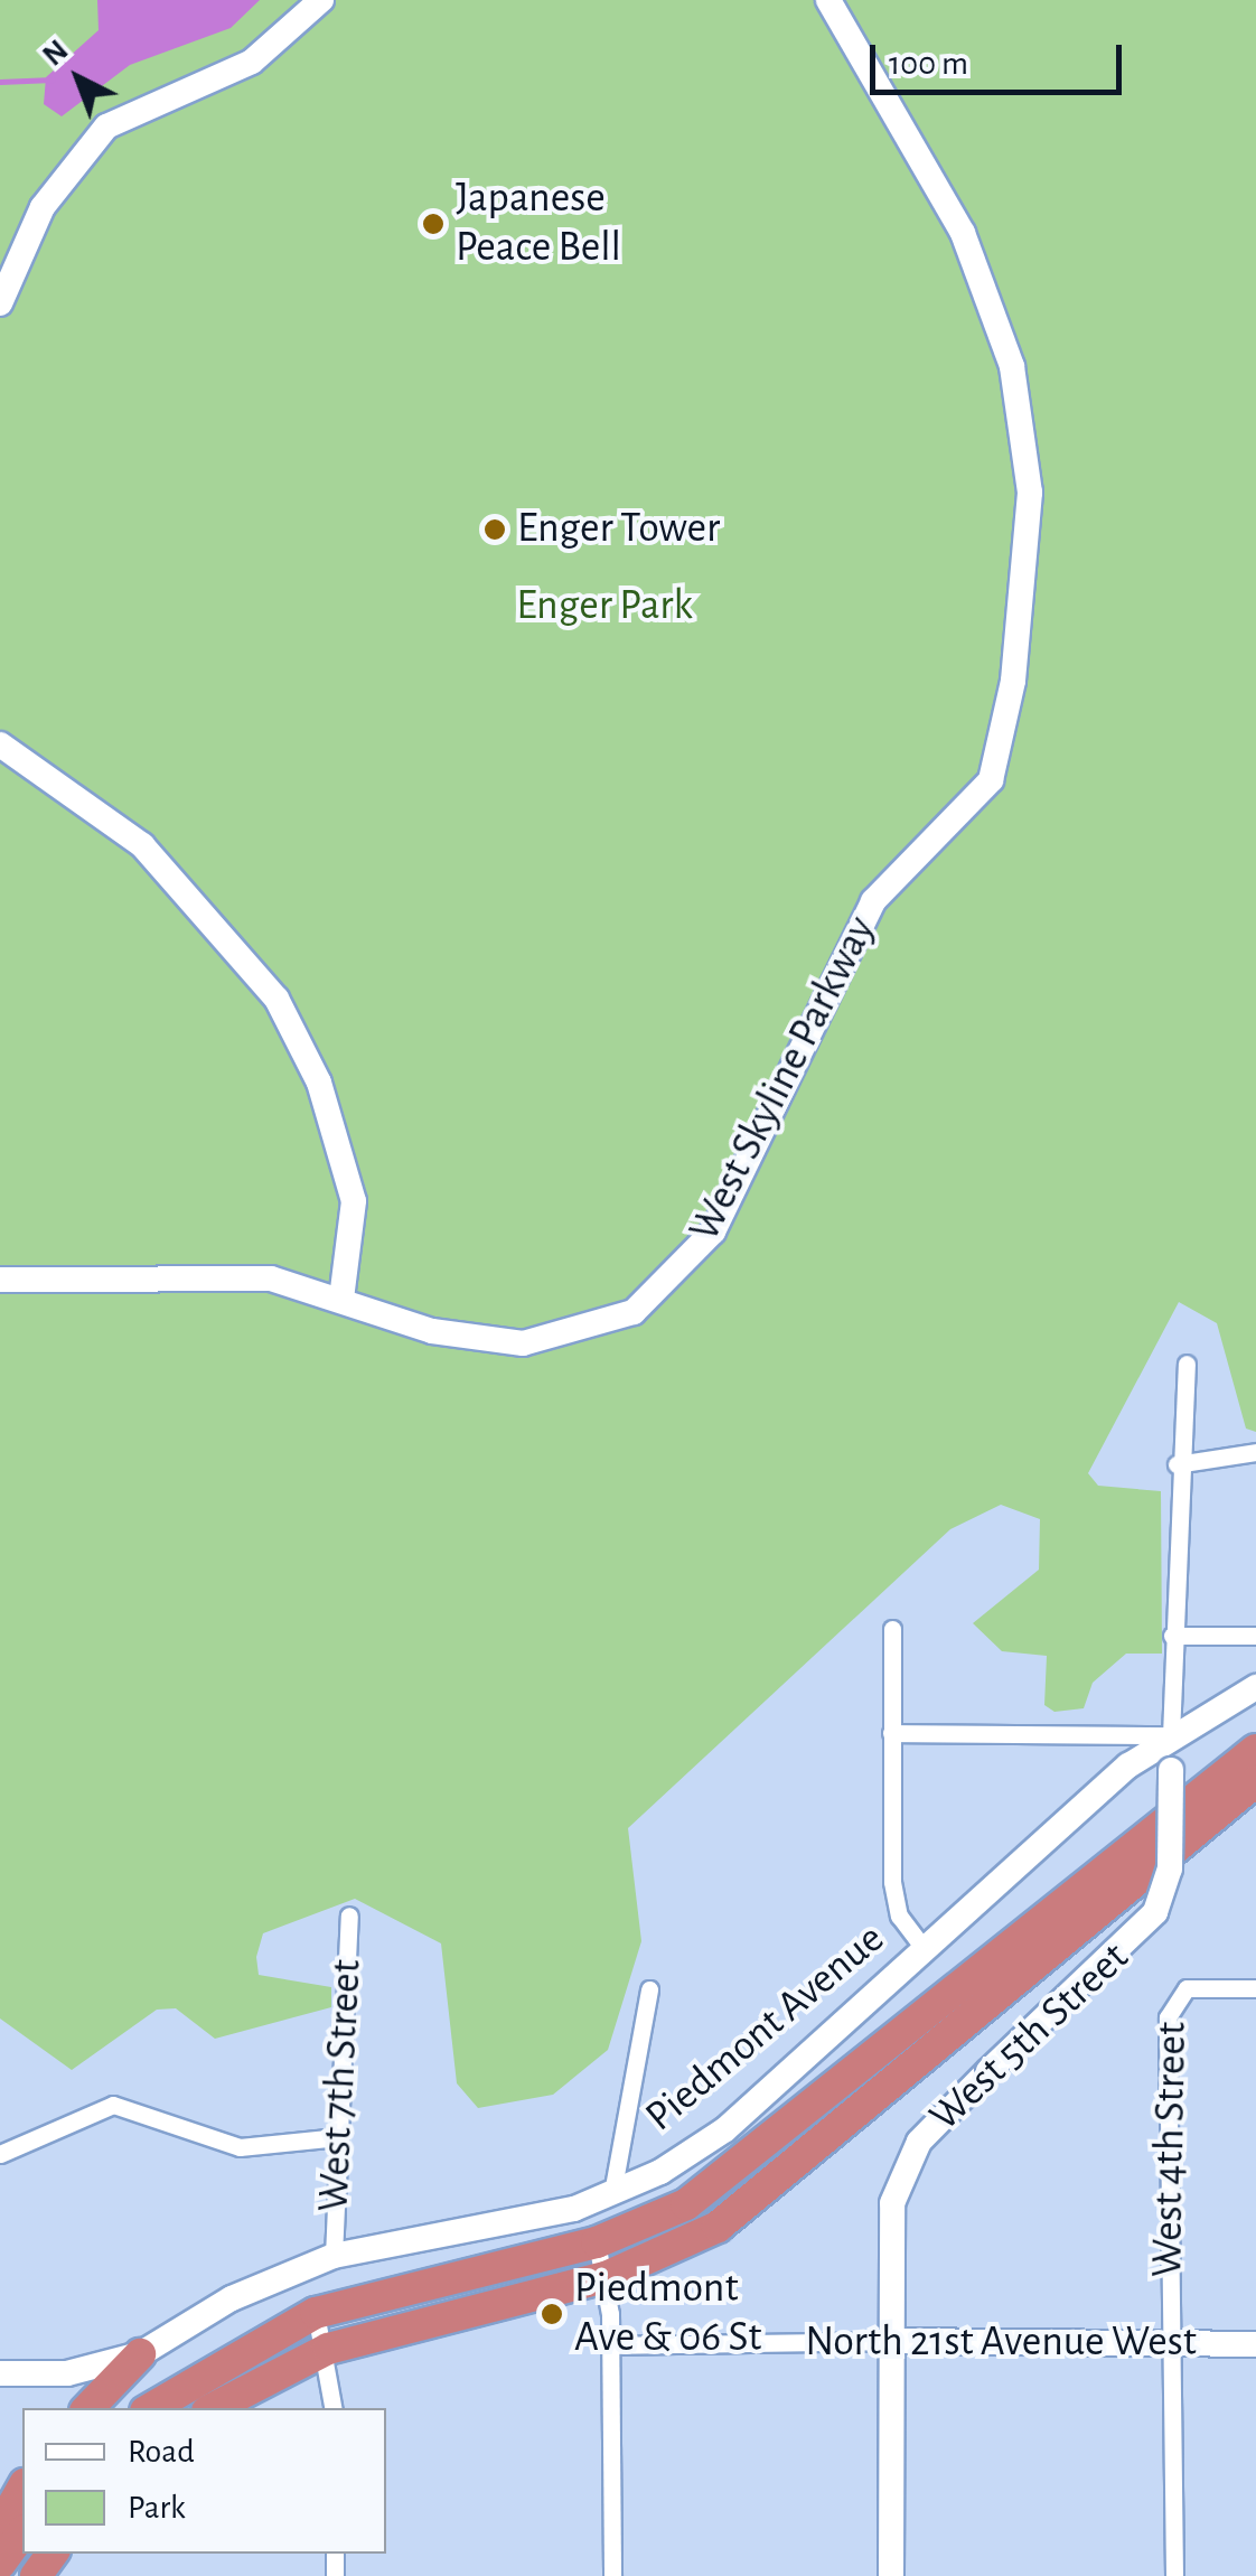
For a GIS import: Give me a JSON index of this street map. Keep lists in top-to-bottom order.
{
  "streets": {
    "highway": ["Piedmont Avenue"],
    "street": [
      "West Skyline Parkway",
      "West 5th Street",
      "West 7th Street",
      "West 4th Street",
      "North 21st Avenue West"
    ]
  },
  "crossings": [
    ["Piedmont Avenue", "West 5th Street"],
    ["Piedmont Avenue", "West 7th Street"],
    ["West 5th Street", "North 21st Avenue West"],
    ["West 4th Street", "North 21st Avenue West"]
  ],
  "parks": ["Enger Park"],
  "places": ["Japanese Peace Bell", "Enger Tower", "Piedmont Ave & 06 St"],
  "legend": ["Road", "Park"],
  "scale_bar": "100 m",
  "north": "top left"
}
